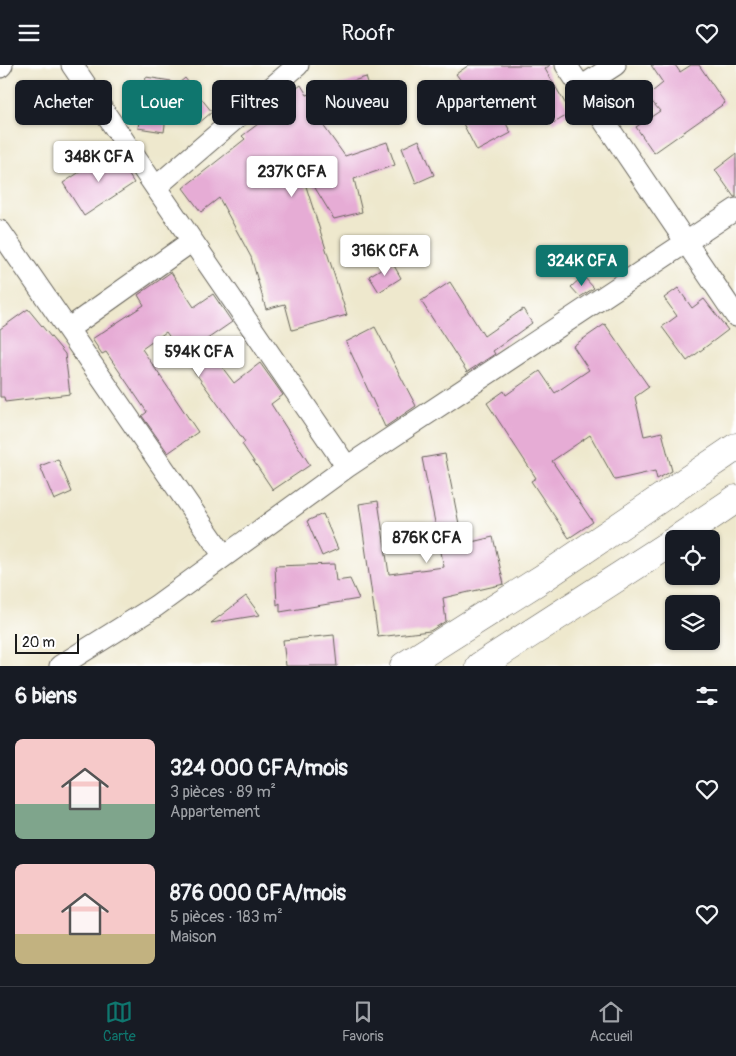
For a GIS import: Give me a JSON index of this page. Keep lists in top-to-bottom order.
{
  "scale_bar": "20 m",
  "page": {
    "header": "Roofr",
    "chip": [
      "Acheter",
      "Louer",
      "Filtres",
      "Nouveau",
      "Appartement",
      "Maison"
    ],
    "price": [
      "348K CFA",
      "237K CFA",
      "316K CFA",
      "324K CFA",
      "594K CFA",
      "876K CFA"
    ],
    "scale": "20 m",
    "heading": "6 biens",
    "list": [
      {
        "name": "324 000 CFA/mois",
        "note": "3 pièces · 89 m² · Appartement"
      },
      {
        "name": "876 000 CFA/mois",
        "note": "5 pièces · 183 m² · Maison"
      }
    ],
    "tabs": ["Carte", "Favoris", "Accueil"]
  }
}
